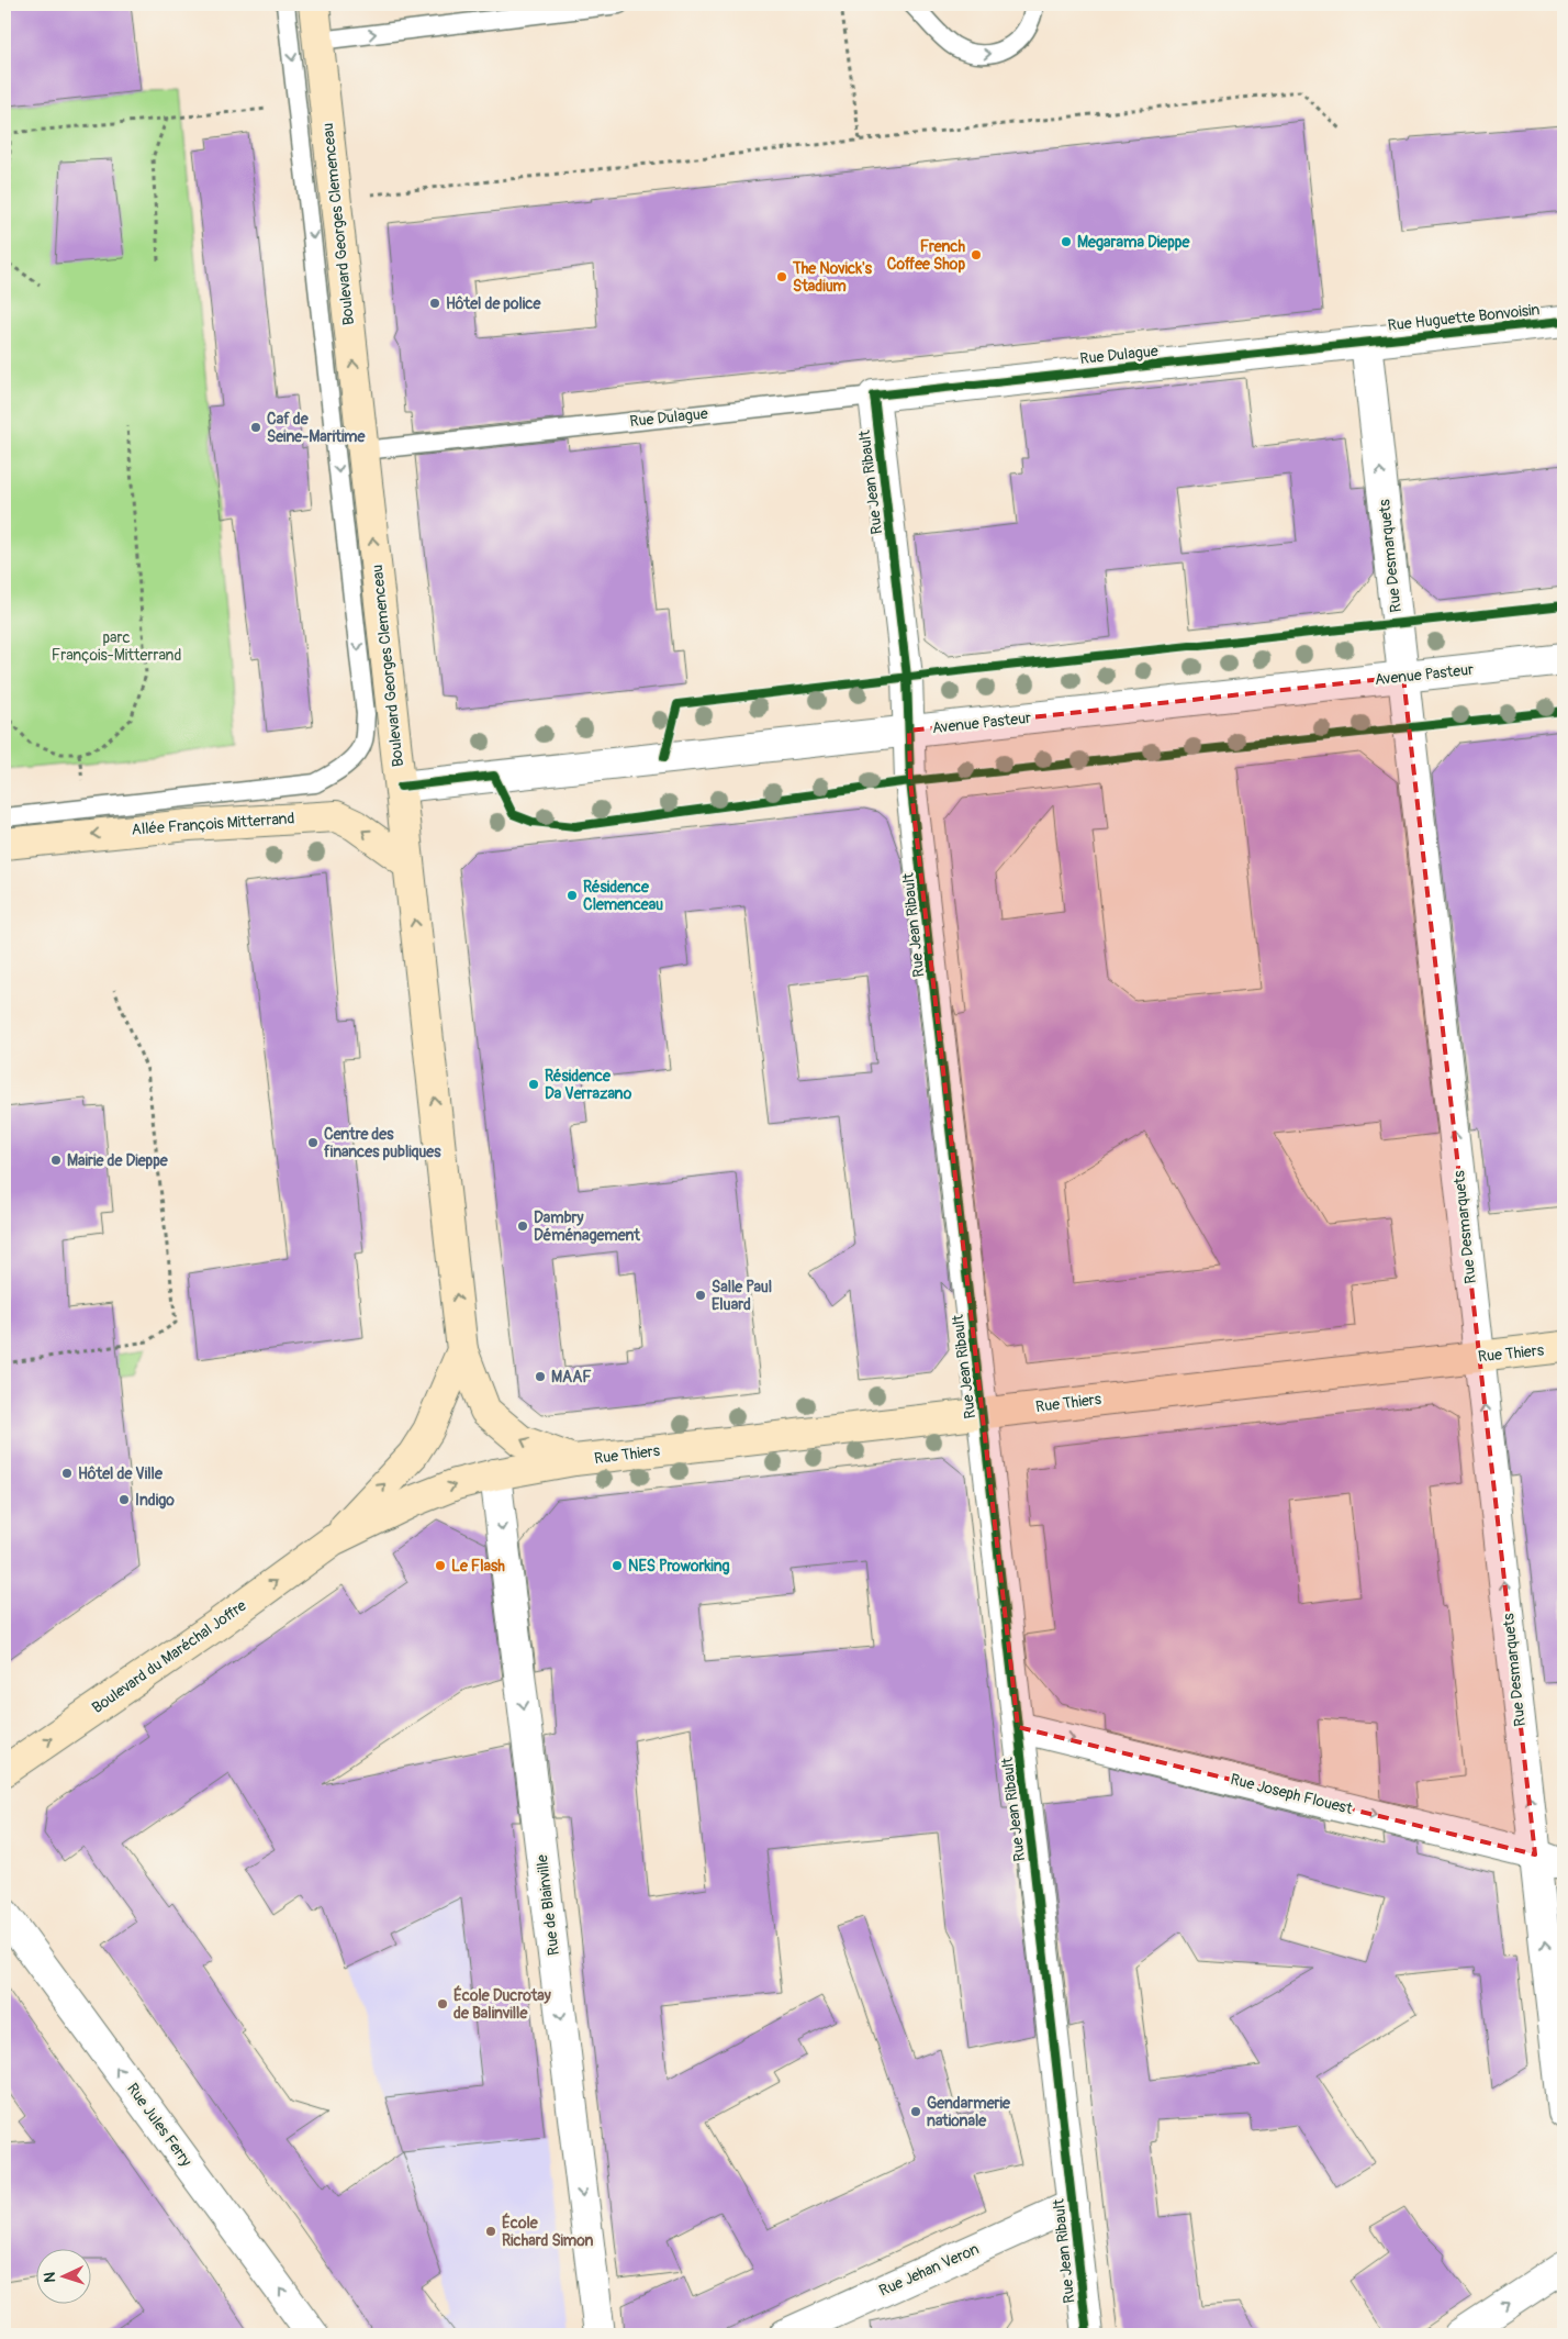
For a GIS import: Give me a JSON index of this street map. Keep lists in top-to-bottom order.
{
  "streets": {
    "main road": [
      "Boulevard Georges Clemenceau",
      "Allée François Mitterrand",
      "Rue Thiers",
      "Boulevard du Maréchal Joffre"
    ],
    "street": [
      "Rue Huguette Bonvoisin",
      "Rue Dulague",
      "Rue Jean Ribault",
      "Rue Desmarquets",
      "Avenue Pasteur",
      "Rue Joseph Flouest",
      "Rue de Blainville",
      "Rue Jules Ferry",
      "Rue Jehan Veron"
    ]
  },
  "crossings": [
    ["Boulevard Georges Clemenceau", "Rue Dulague"],
    ["Boulevard Georges Clemenceau", "Avenue Pasteur"],
    ["Boulevard Georges Clemenceau", "Allée François Mitterrand"],
    ["Boulevard Georges Clemenceau", "Rue Thiers"],
    ["Boulevard Georges Clemenceau", "Boulevard du Maréchal Joffre"],
    ["Rue Huguette Bonvoisin", "Rue Dulague"],
    ["Rue Huguette Bonvoisin", "Rue Desmarquets"],
    ["Rue Dulague", "Rue Jean Ribault"],
    ["Rue Dulague", "Rue Desmarquets"],
    ["Rue Jean Ribault", "Avenue Pasteur"],
    ["Rue Jean Ribault", "Rue Thiers"],
    ["Rue Jean Ribault", "Rue Joseph Flouest"],
    ["Rue Jean Ribault", "Rue Jehan Veron"],
    ["Rue Desmarquets", "Avenue Pasteur"],
    ["Rue Desmarquets", "Rue Thiers"],
    ["Rue Desmarquets", "Rue Joseph Flouest"],
    ["Rue Thiers", "Boulevard du Maréchal Joffre"],
    ["Rue Thiers", "Rue de Blainville"],
    ["Boulevard du Maréchal Joffre", "Rue de Blainville"]
  ],
  "one_way": [
    "Boulevard Georges Clemenceau",
    "Rue Desmarquets",
    "Allée François Mitterrand",
    "Boulevard du Maréchal Joffre",
    "Rue Joseph Flouest",
    "Rue de Blainville",
    "Rue Jules Ferry"
  ],
  "parks": ["parc François-Mitterrand"],
  "places": [
    "Megarama Dieppe",
    "French Coffee Shop",
    "The Novick's Stadium",
    "Hôtel de police",
    "Caf de Seine-Maritime",
    "Résidence Clemenceau",
    "Résidence Da Verrazano",
    "Centre des finances publiques",
    "Mairie de Dieppe",
    "Dambry Déménagement",
    "Salle Paul Eluard",
    "MAAF",
    "Hôtel de Ville",
    "Indigo",
    "Le Flash",
    "NES Proworking",
    "École Ducrotay de Balinville",
    "Gendarmerie nationale",
    "École Richard Simon"
  ],
  "north": "left"
}
